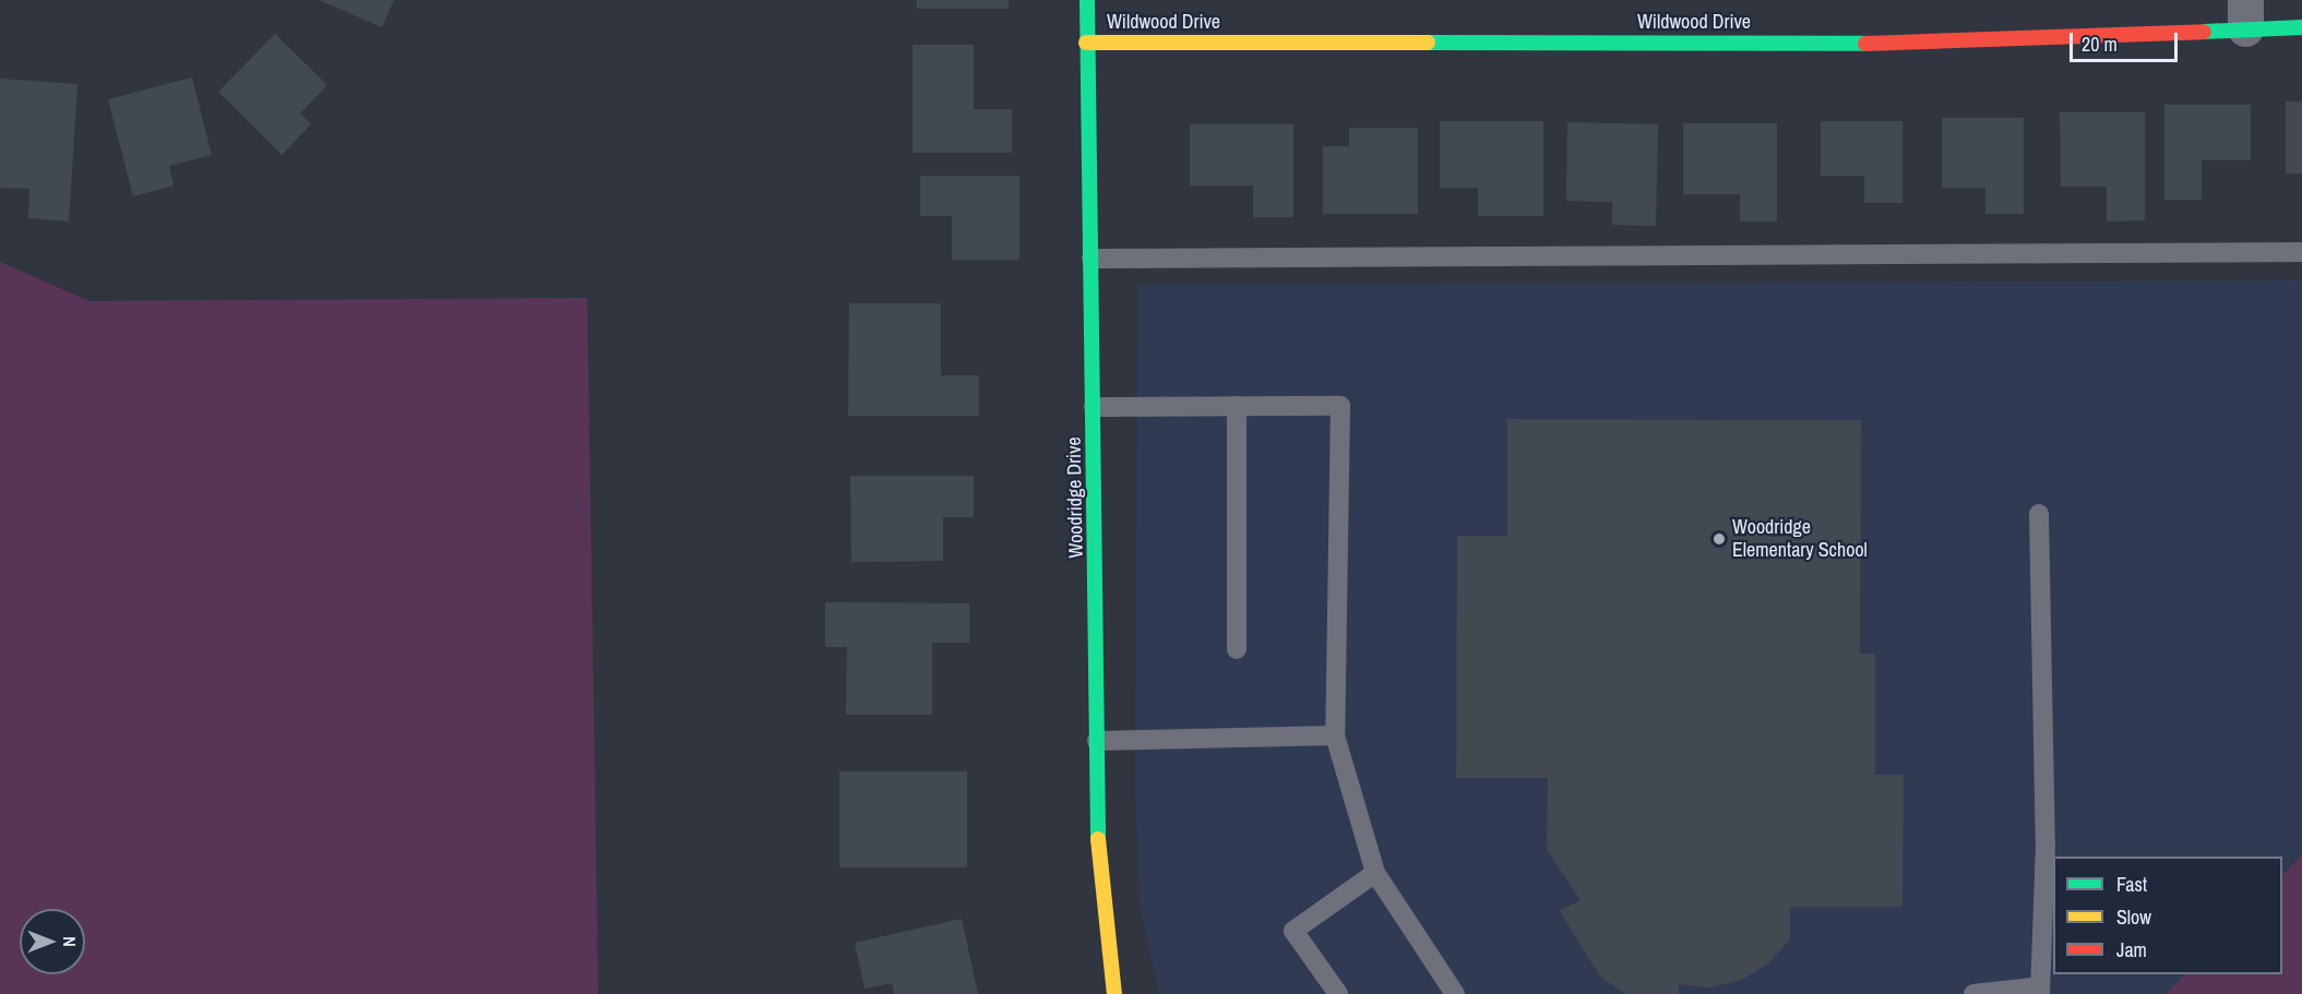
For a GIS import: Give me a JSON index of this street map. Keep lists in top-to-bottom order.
{
  "streets": {
    "street": ["Wildwood Drive", "Woodridge Drive"]
  },
  "crossings": [
    ["Wildwood Drive", "Woodridge Drive"]
  ],
  "places": ["Woodridge Elementary School"],
  "legend": ["Fast", "Slow", "Jam"],
  "scale_bar": "20 m",
  "north": "right"
}
